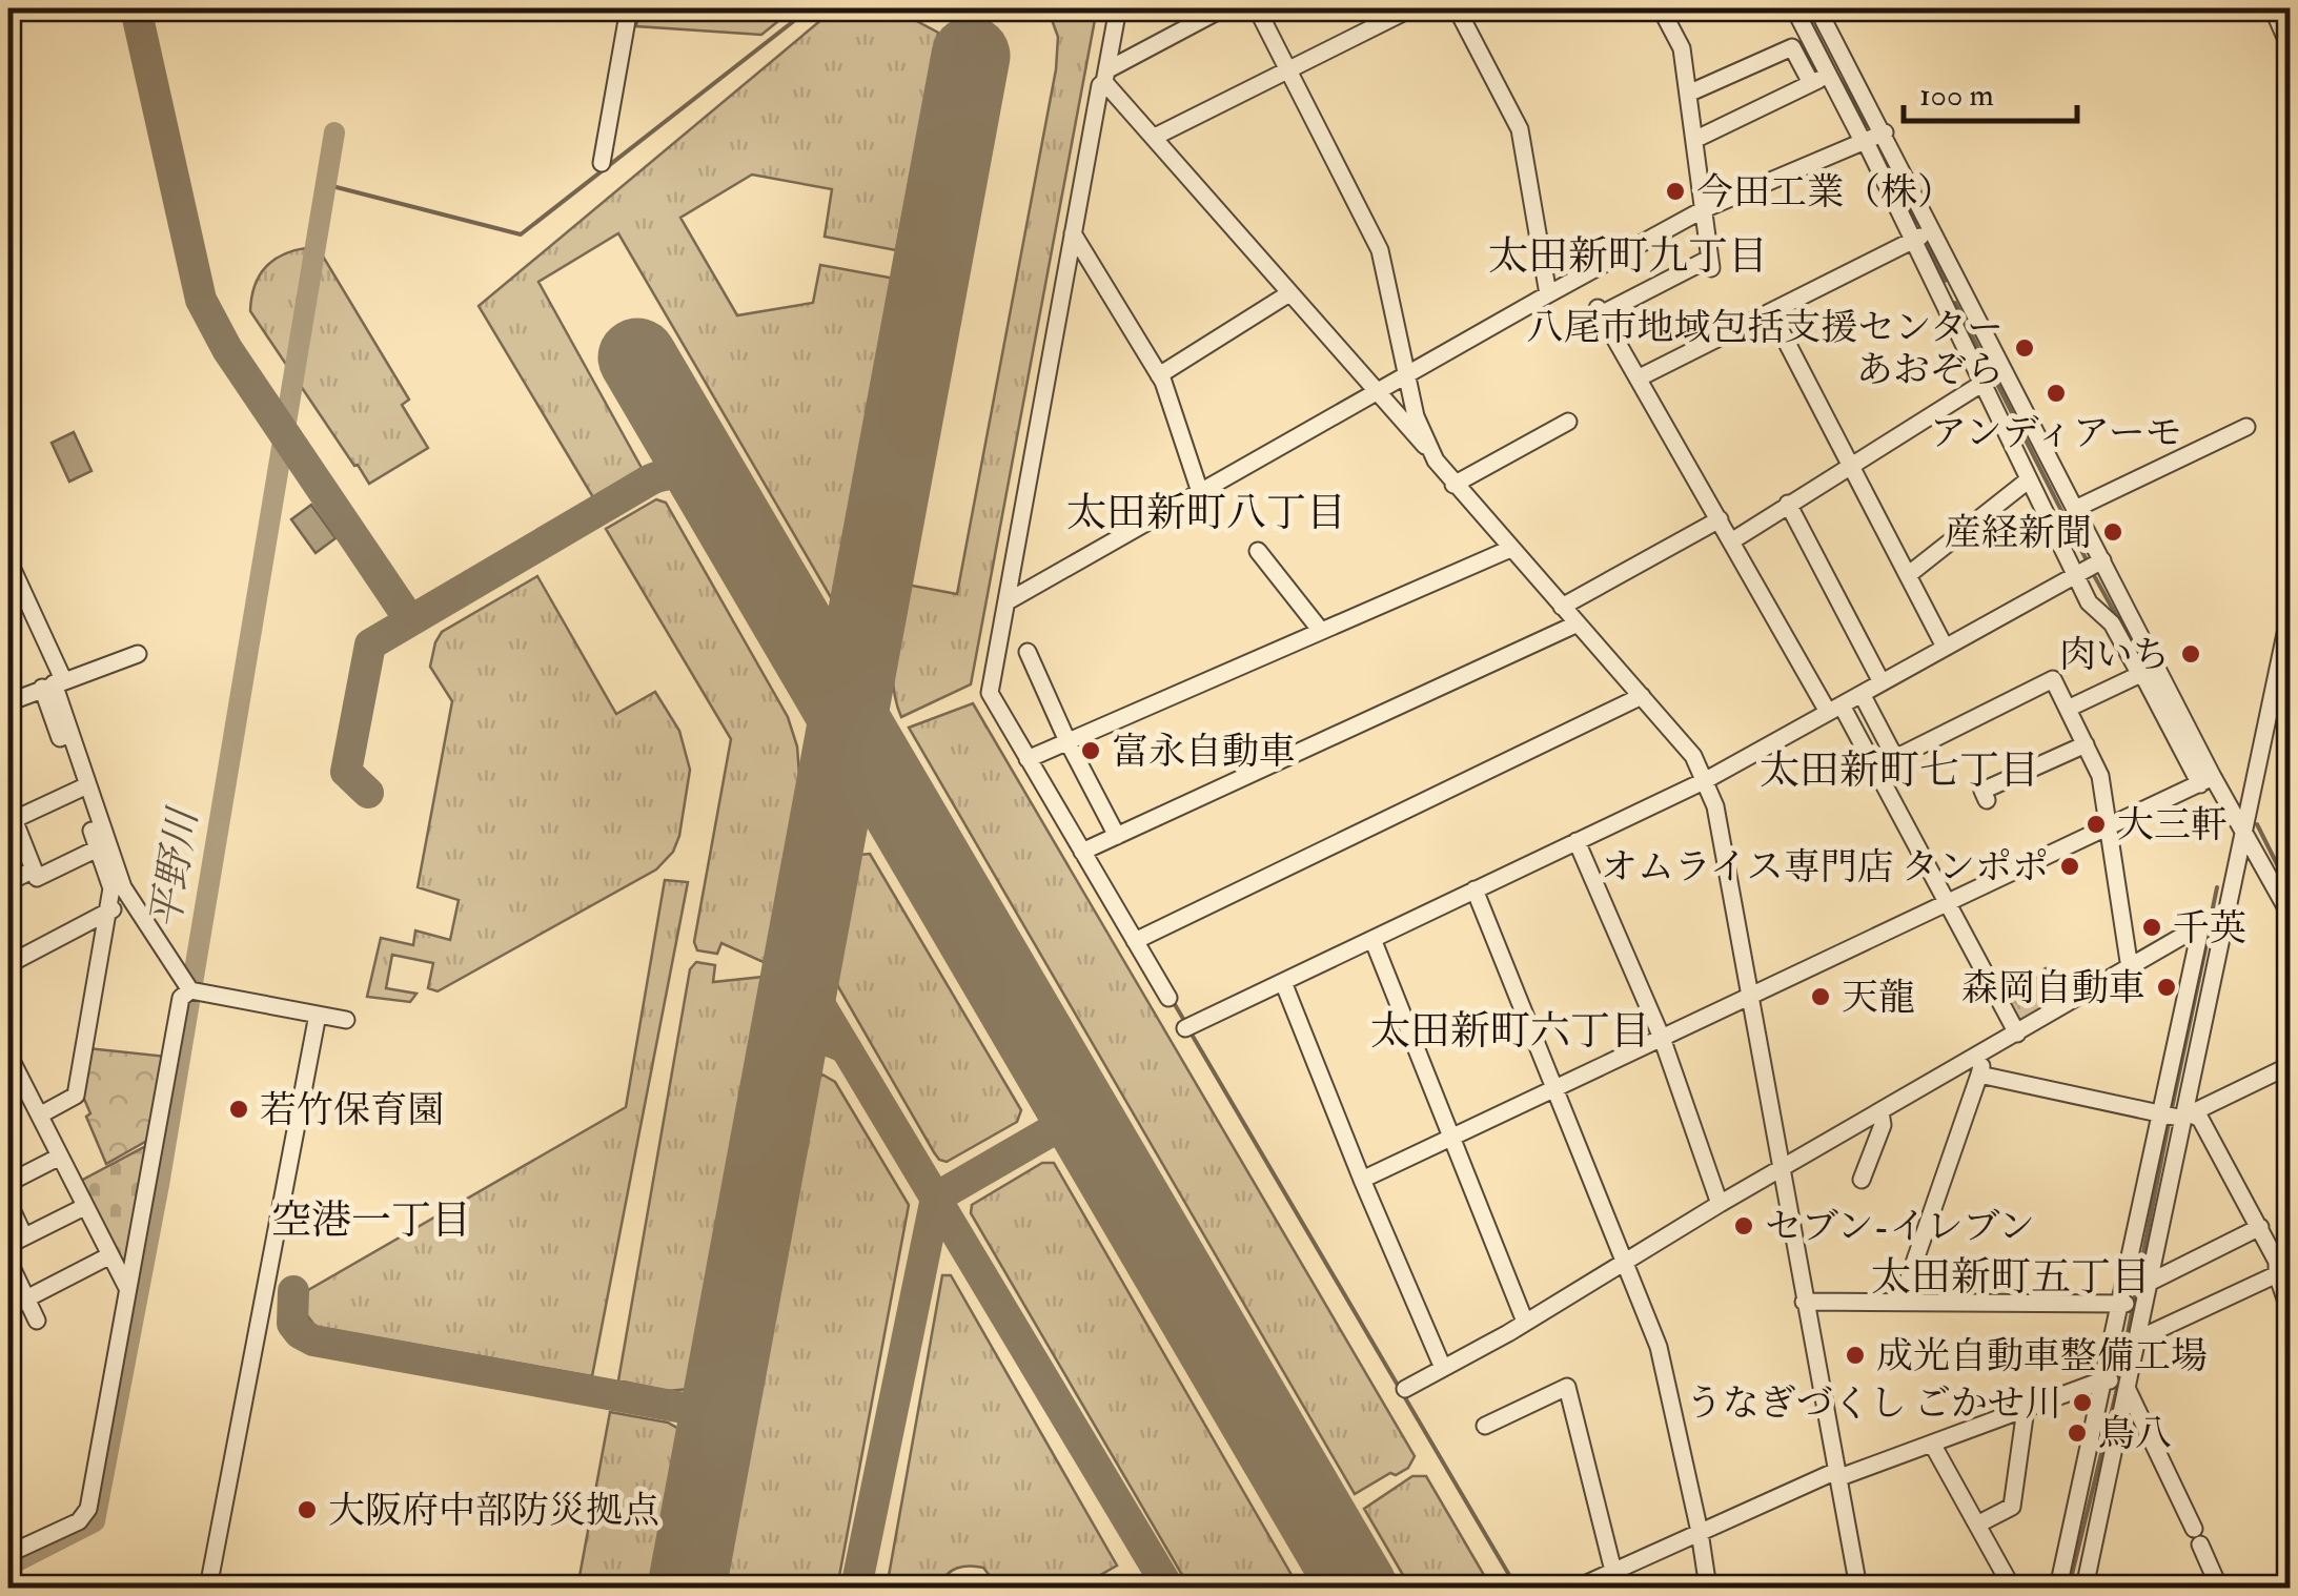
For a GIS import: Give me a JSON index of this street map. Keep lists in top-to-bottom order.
{
  "districts": [
    "太田新町九丁目",
    "太田新町八丁目",
    "太田新町七丁目",
    "太田新町六丁目",
    "空港一丁目",
    "太田新町五丁目"
  ],
  "water": ["平野川"],
  "places": [
    "今田工業（株）",
    "八尾市地域包括支援センター あおぞら",
    "アンディアーモ",
    "産経新聞",
    "肉いち",
    "富永自動車",
    "大三軒",
    "オムライス専門店 タンポポ",
    "千英",
    "森岡自動車",
    "天龍",
    "若竹保育園",
    "セブン-イレブン",
    "成光自動車整備工場",
    "うなぎづくし ごかせ川",
    "鳥八",
    "大阪府中部防災拠点"
  ],
  "scale_bar": "100 m"
}
